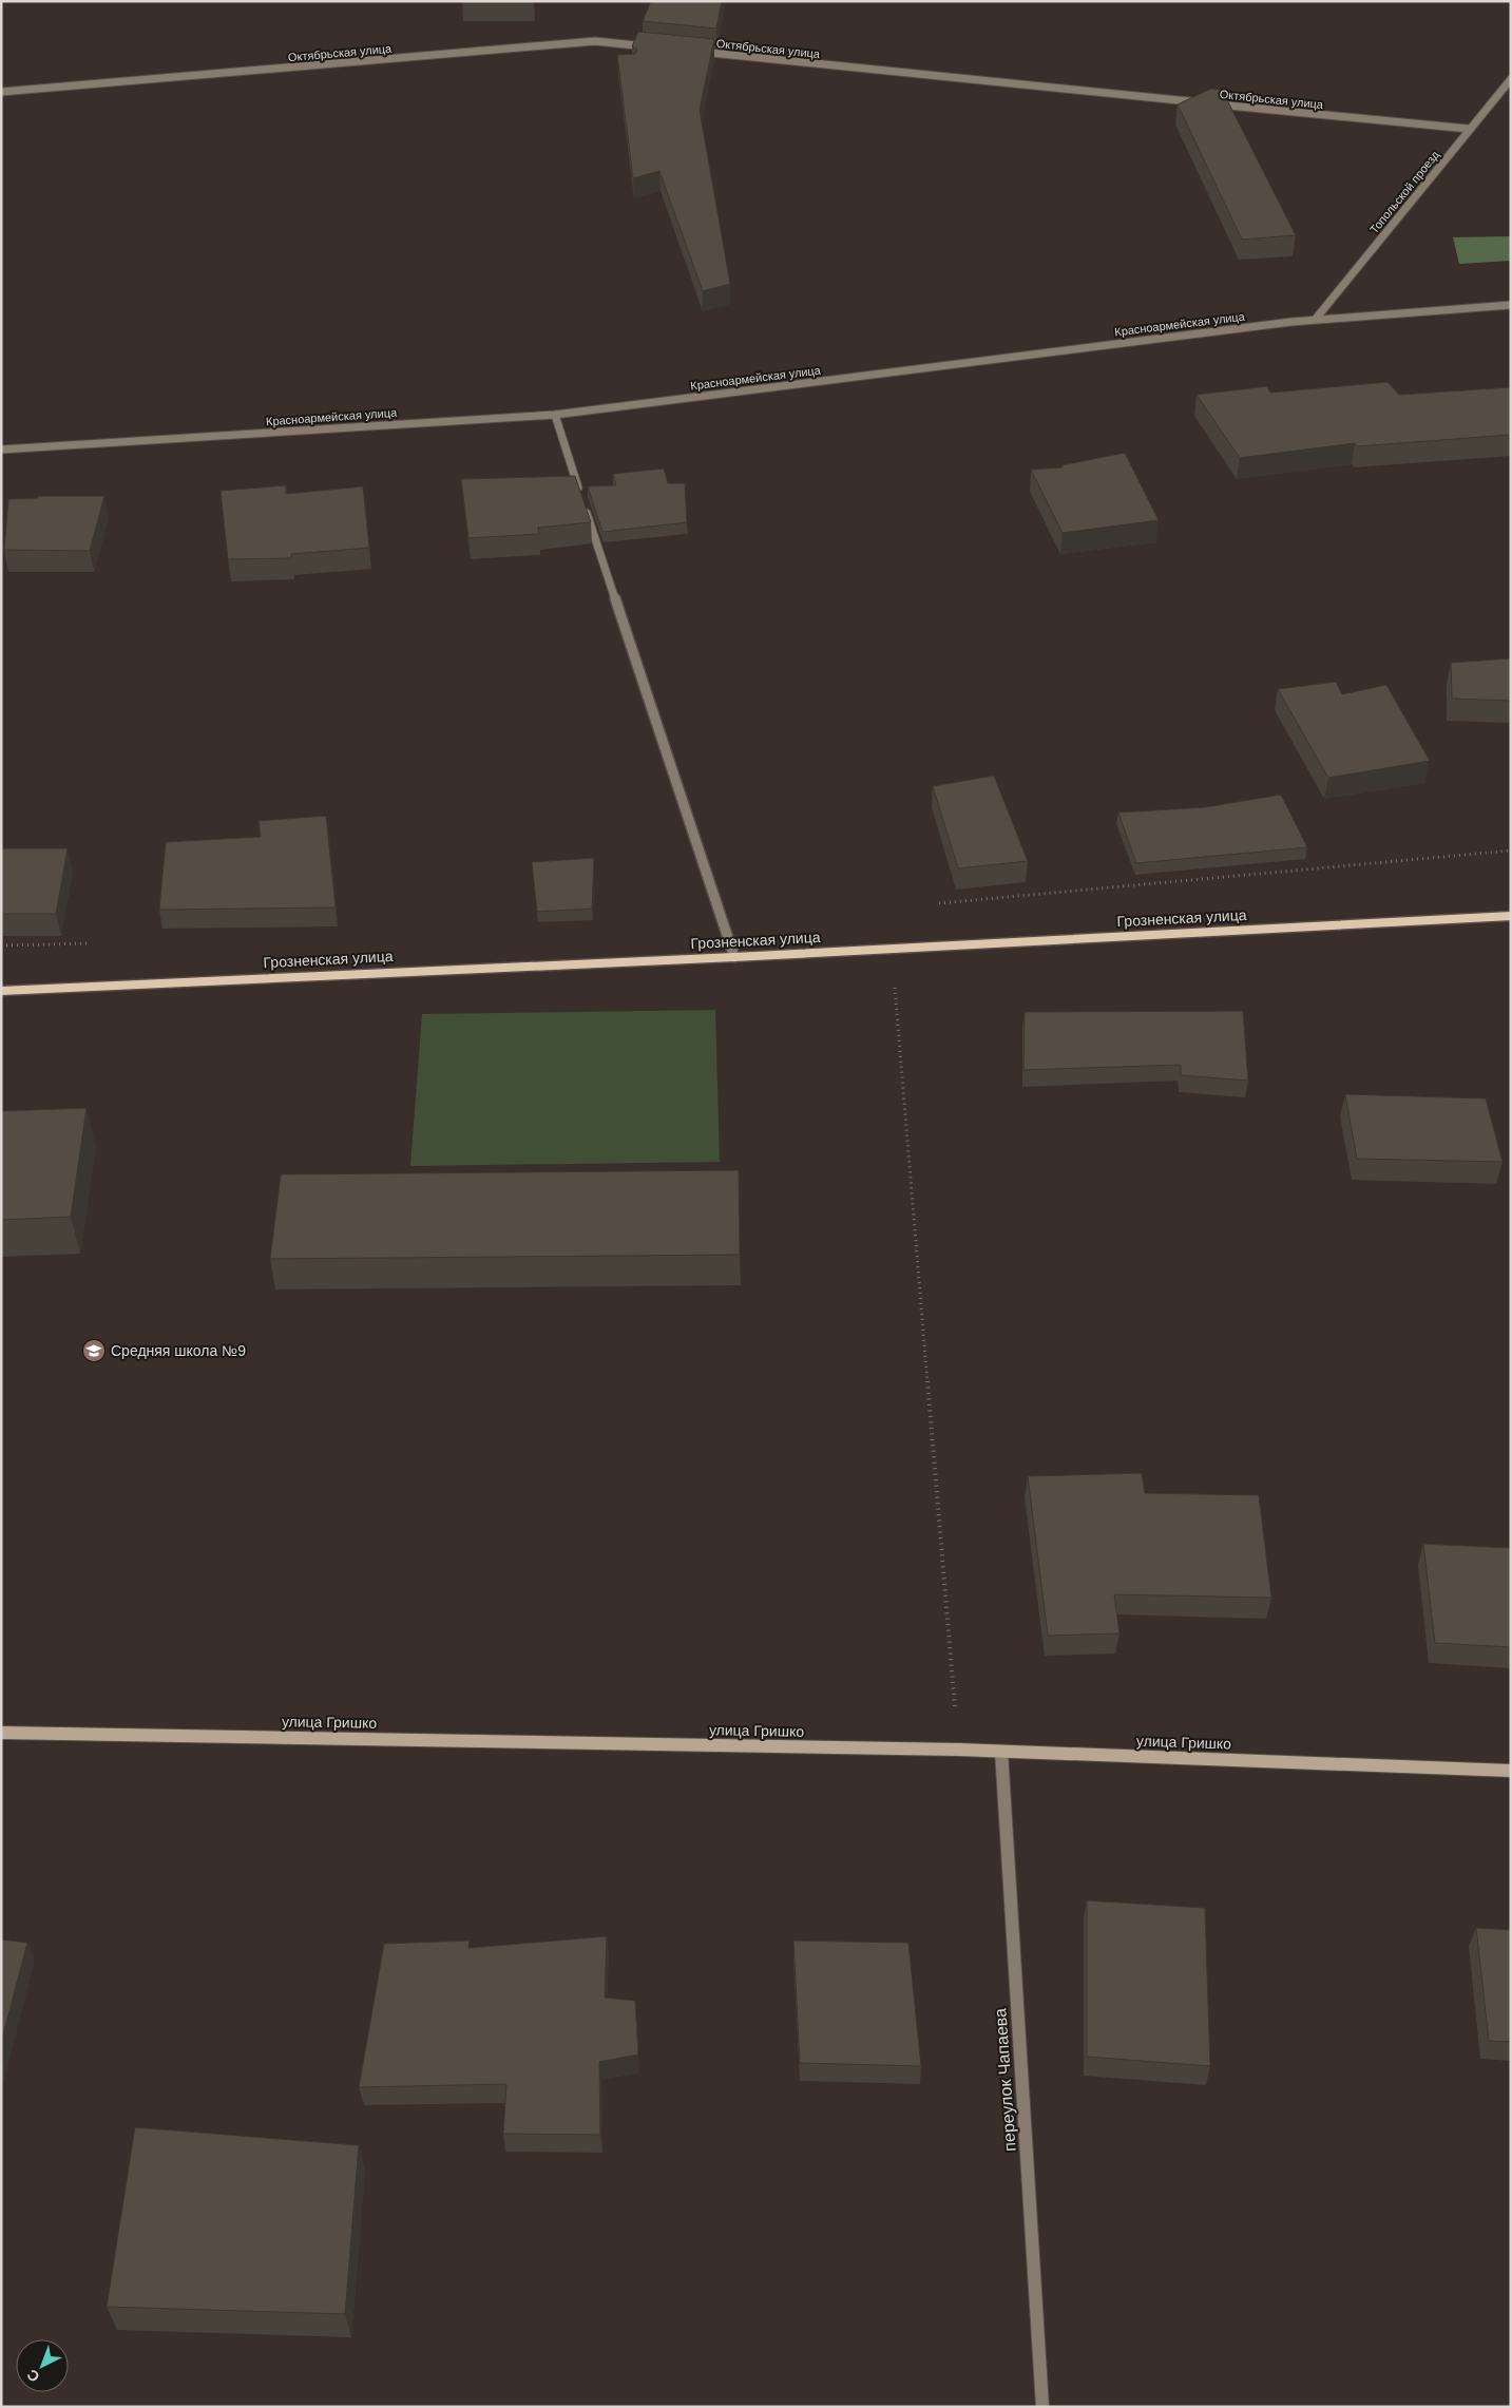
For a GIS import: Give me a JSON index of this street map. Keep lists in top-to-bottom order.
{
  "streets": {
    "main road": ["Грозненская улица"],
    "street": [
      "Октябрьская улица",
      "Топольской проезд",
      "Красноармейская улица",
      "улица Гришко",
      "переулок Чапаева"
    ]
  },
  "crossings": [
    ["Октябрьская улица", "Топольской проезд"],
    ["Топольской проезд", "Красноармейская улица"],
    ["улица Гришко", "переулок Чапаева"]
  ],
  "places": {
    "school or university": ["Средняя школа №9"]
  },
  "north": "bottom left"
}
